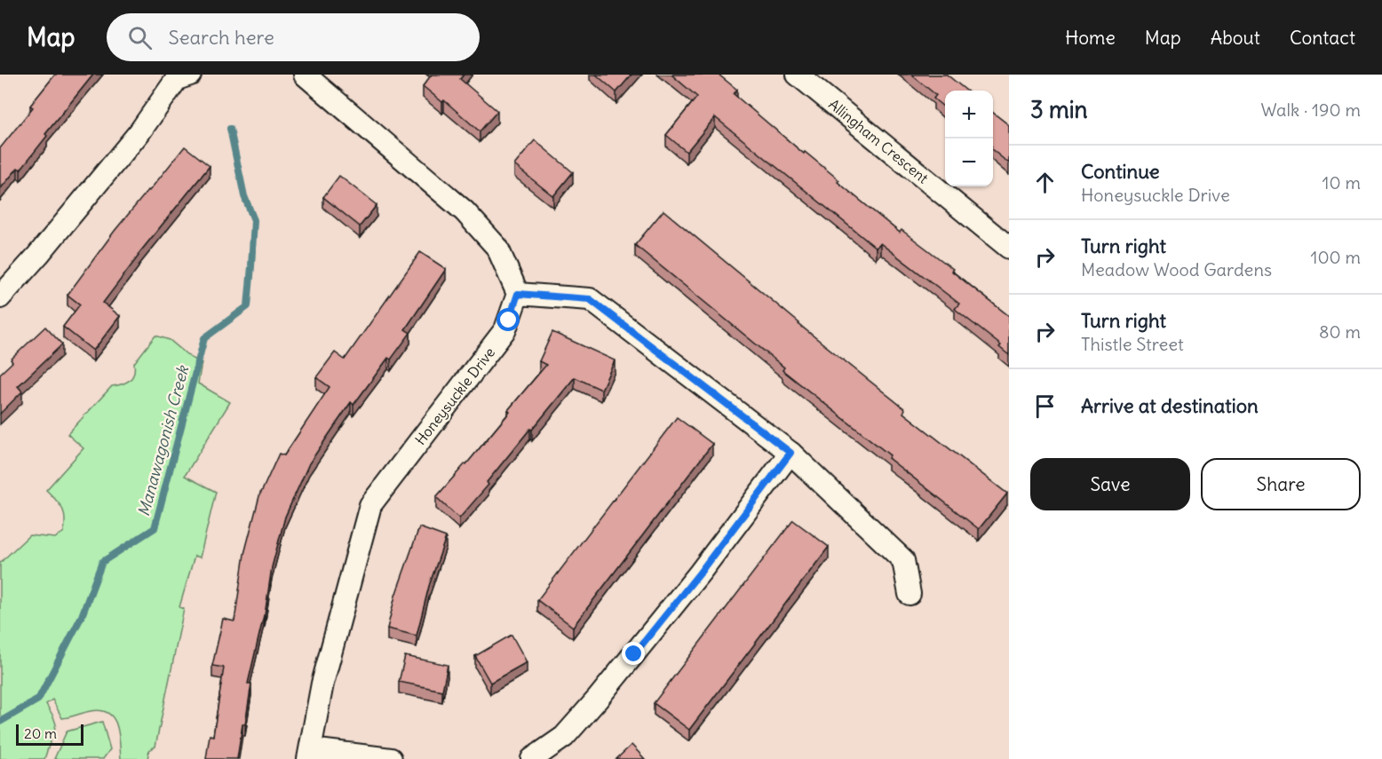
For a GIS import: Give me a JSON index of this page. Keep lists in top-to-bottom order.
{
  "streets": {
    "street": ["Allingham Crescent", "Honeysuckle Drive"]
  },
  "water": ["Manawagonish Creek"],
  "scale_bar": "20 m",
  "page": {
    "header": "Map",
    "search": "Search here",
    "nav": [
      "Home",
      "Map",
      "About",
      "Contact"
    ],
    "heading": ["3 min", "Walk · 190 m"],
    "map_buttons": ["+", "−"],
    "list": [
      ["Continue", "Honeysuckle Drive", "10 m"],
      ["Turn right", "Meadow Wood Gardens", "100 m"],
      ["Turn right", "Thistle Street", "80 m"],
      "Arrive at destination"
    ],
    "buttons": ["Save", "Share"],
    "scale": "20 m"
  }
}
